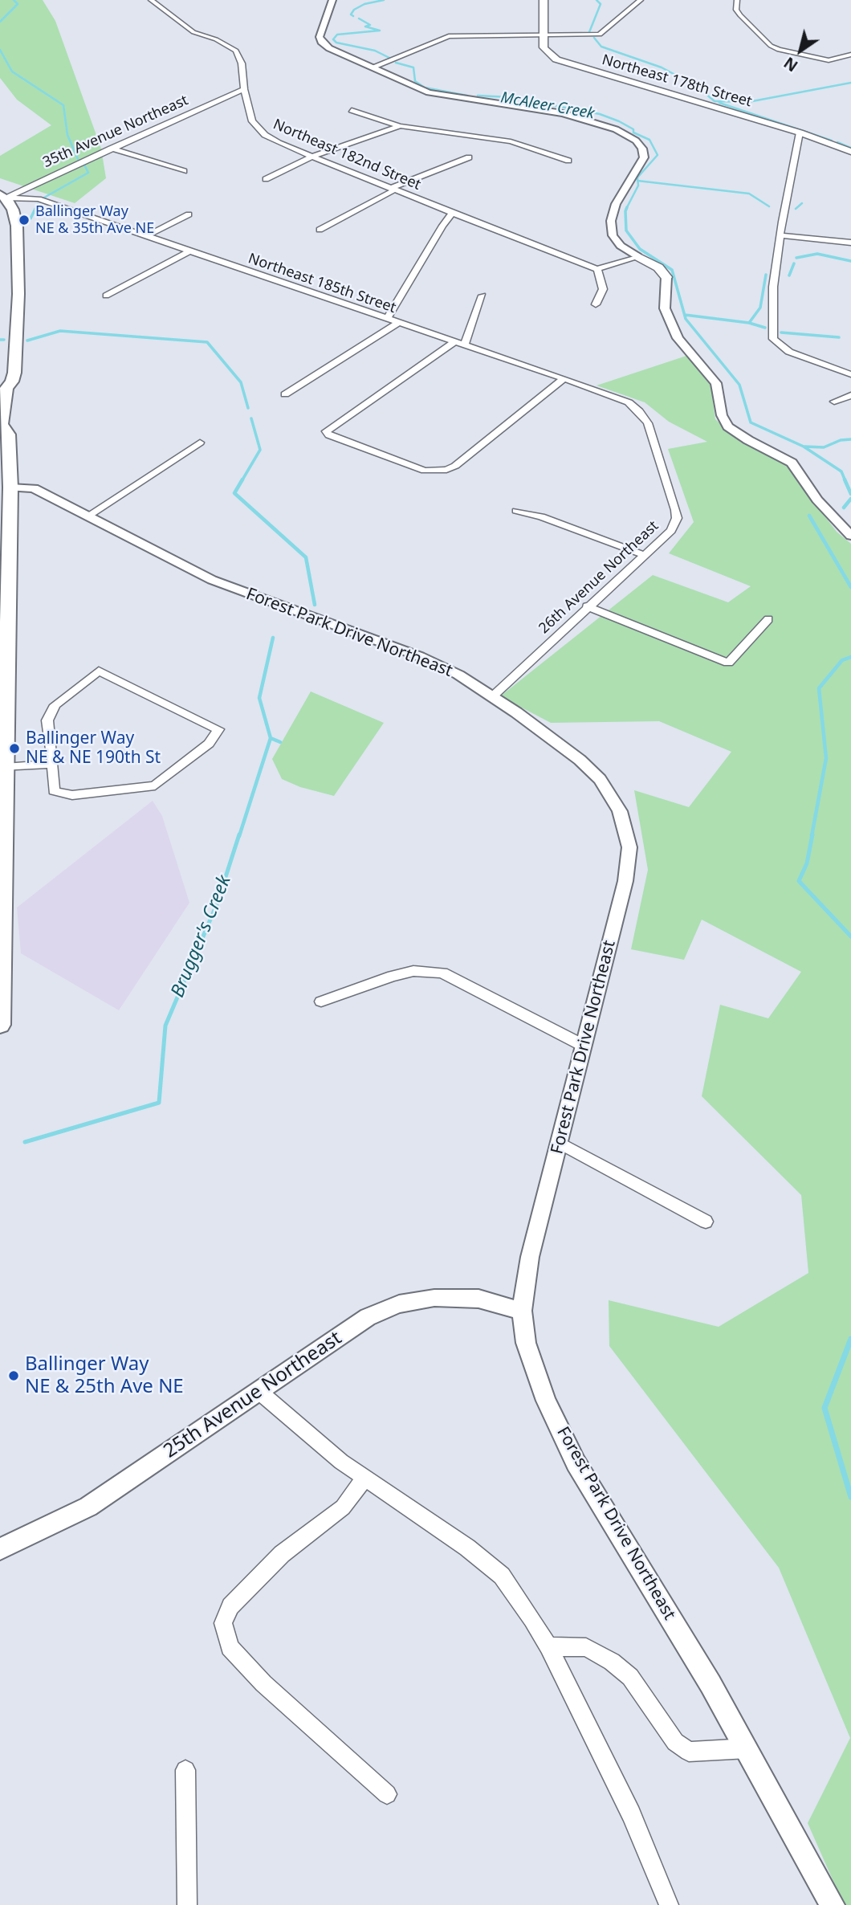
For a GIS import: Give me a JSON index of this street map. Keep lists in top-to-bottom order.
{
  "streets": {
    "main road": ["Northeast 178th Street"],
    "street": [
      "35th Avenue Northeast",
      "Northeast 182nd Street",
      "Northeast 185th Street",
      "26th Avenue Northeast",
      "Forest Park Drive Northeast",
      "25th Avenue Northeast"
    ]
  },
  "crossings": [
    ["35th Avenue Northeast", "Northeast 182nd Street"],
    ["35th Avenue Northeast", "Northeast 185th Street"],
    ["Northeast 185th Street", "26th Avenue Northeast"],
    ["26th Avenue Northeast", "Forest Park Drive Northeast"],
    ["Forest Park Drive Northeast", "25th Avenue Northeast"]
  ],
  "water": ["McAleer Creek", "Brugger's Creek"],
  "places": ["Ballinger Way NE & 35th Ave NE", "Ballinger Way NE & NE 190th St", "Ballinger Way NE & 25th Ave NE"],
  "north": "bottom left"
}
